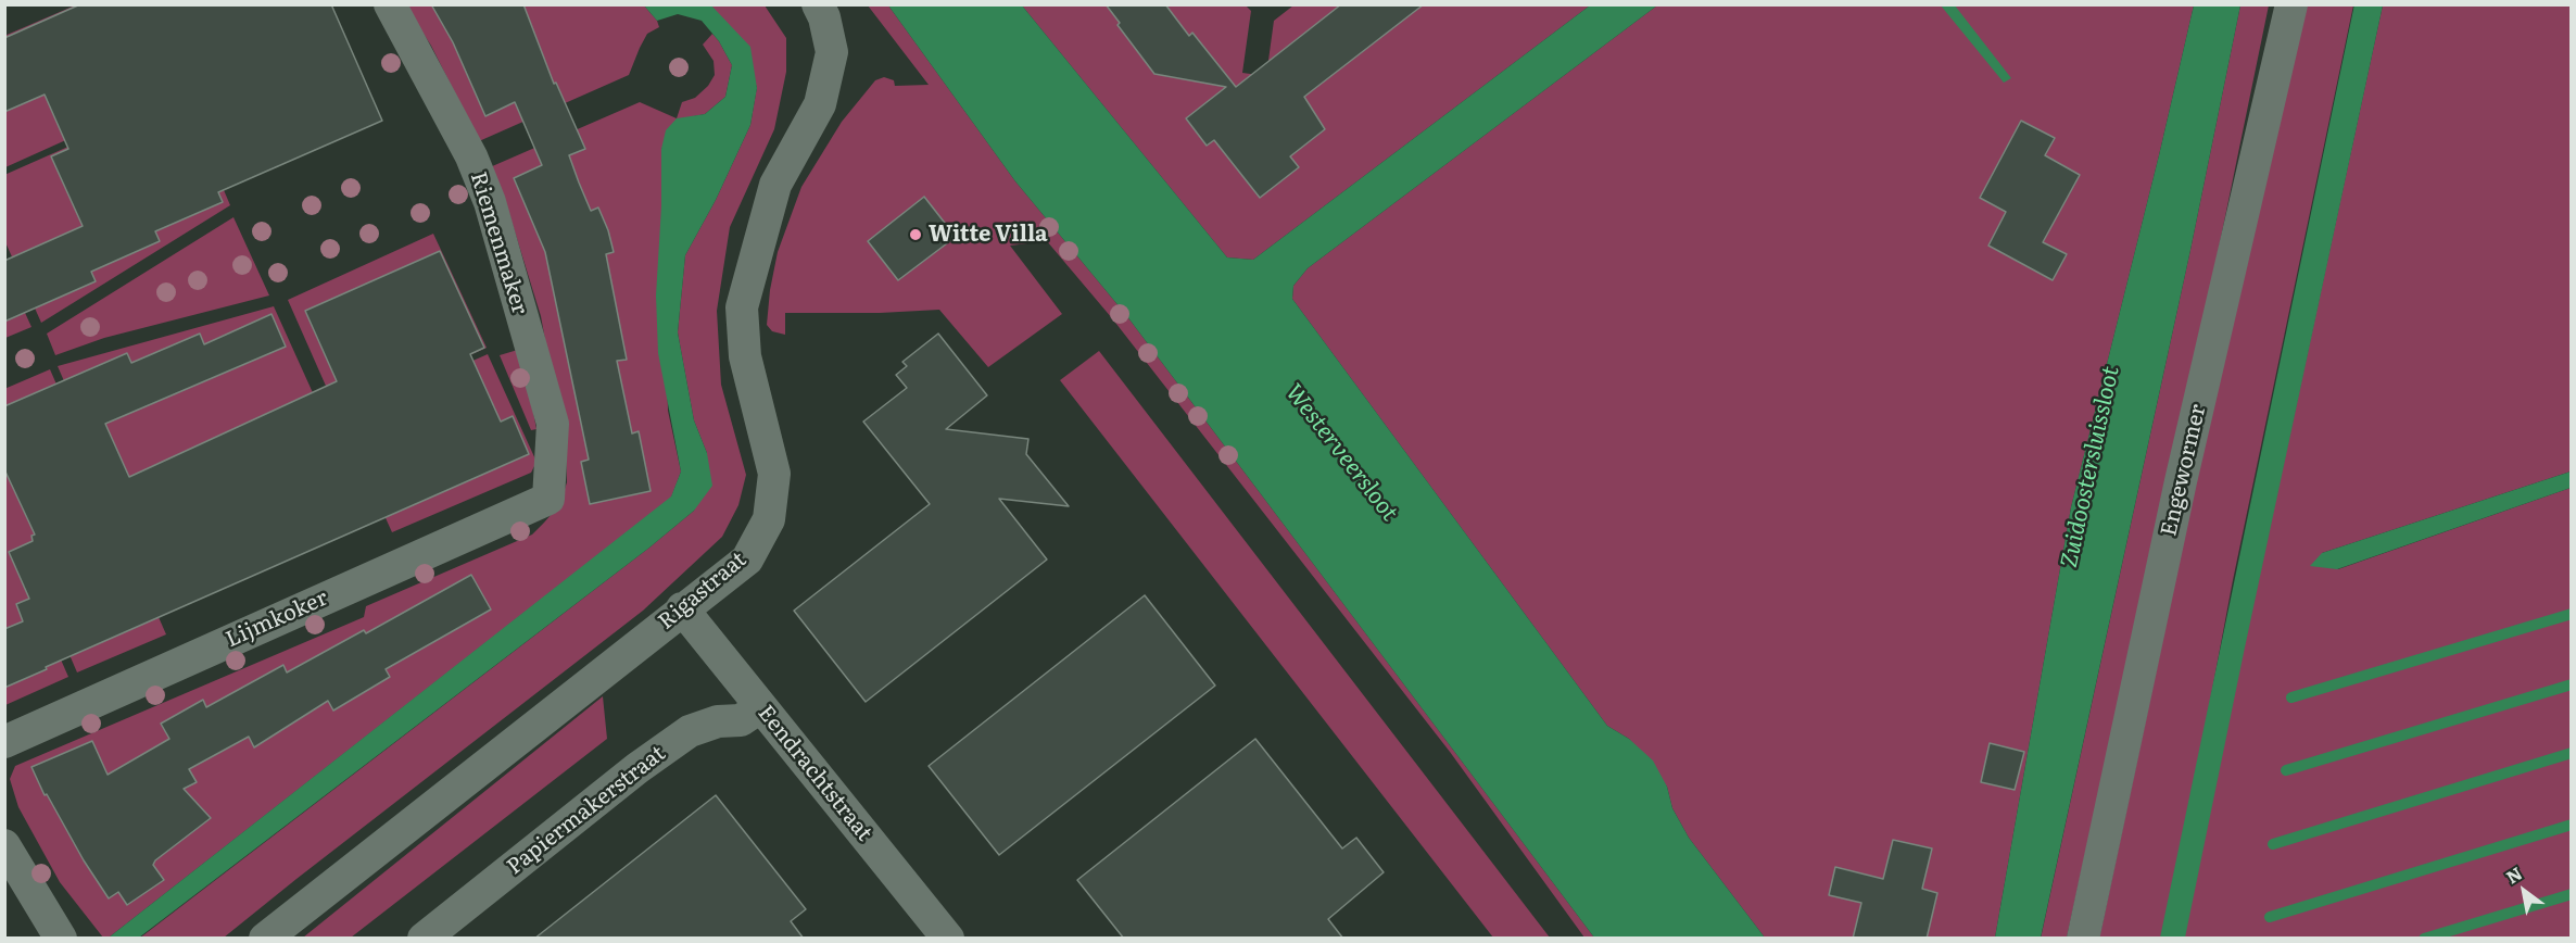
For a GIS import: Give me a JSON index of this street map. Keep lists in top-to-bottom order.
{
  "streets": {
    "street": [
      "Riemenmaker",
      "Engewormer",
      "Rigastraat",
      "Lijmkoker",
      "Eendrachtstraat",
      "Papiermakerstraat"
    ]
  },
  "crossings": [
    ["Riemenmaker", "Lijmkoker"],
    ["Rigastraat", "Eendrachtstraat"],
    ["Eendrachtstraat", "Papiermakerstraat"]
  ],
  "water": ["Westerveersloot", "Zuidoostersluissloot"],
  "places": ["Witte Villa"],
  "north": "top left"
}
